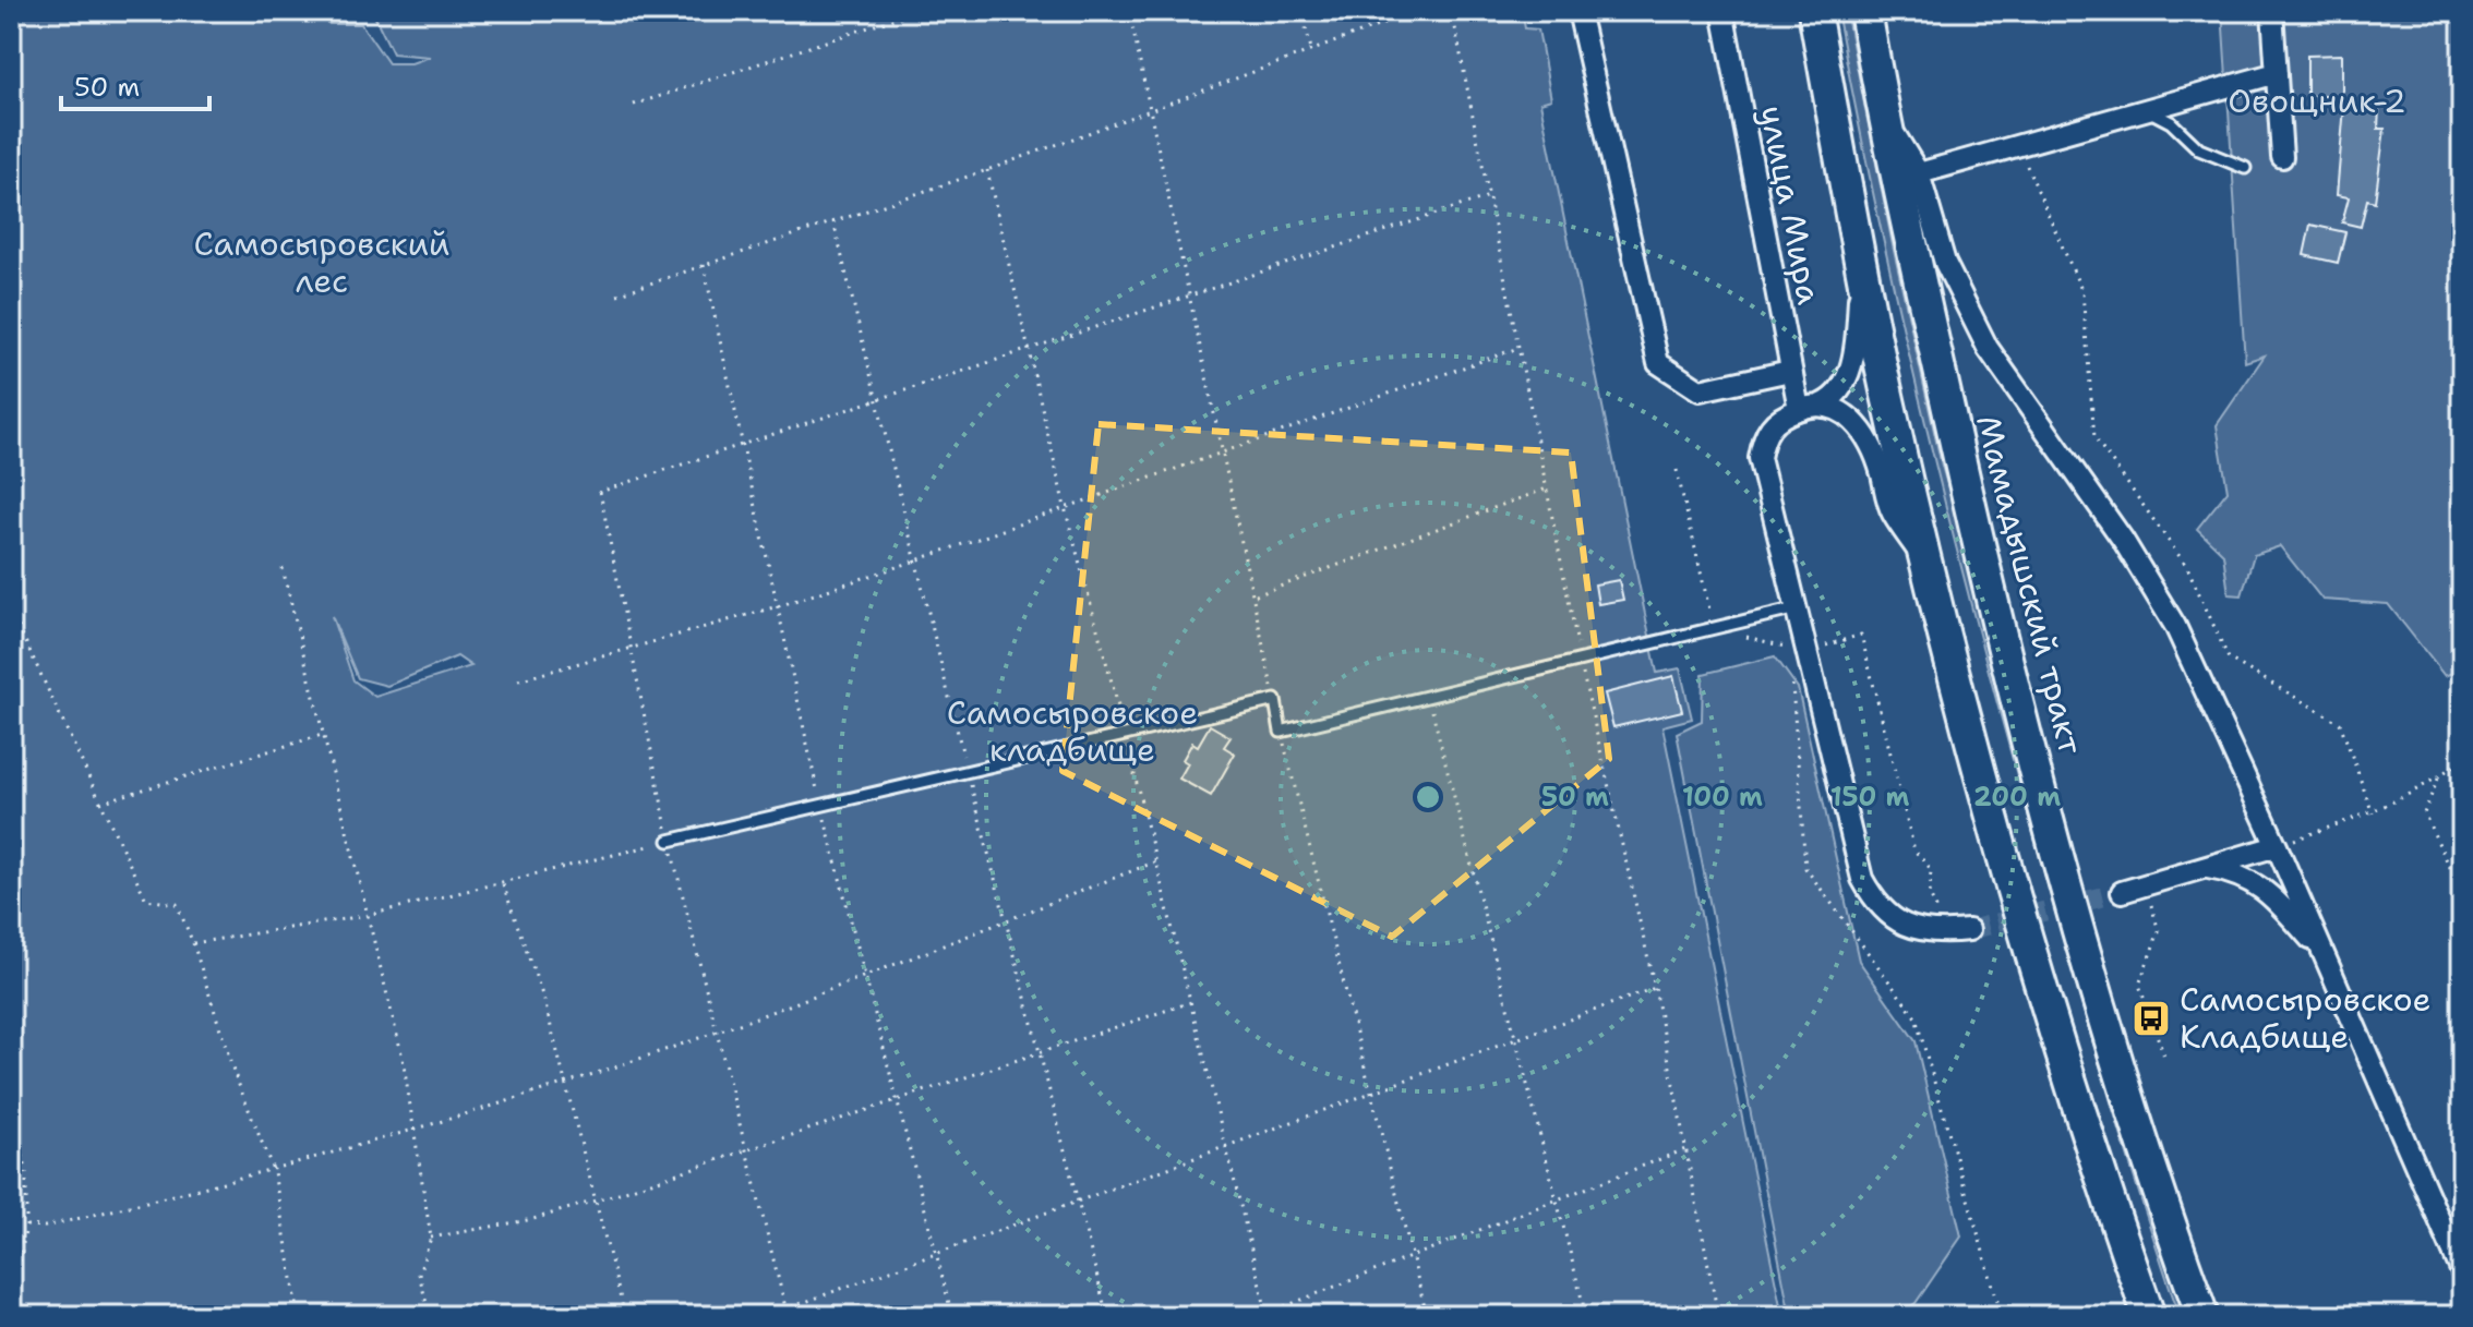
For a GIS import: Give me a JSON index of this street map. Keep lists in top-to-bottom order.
{
  "streets": {
    "main road": ["Мамадышский тракт"],
    "street": ["улица Мира"]
  },
  "parks": ["Овощник-2", "Самосыровский лес", "Самосыровское кладбище"],
  "places": {
    "bus stop": ["Самосыровское Кладбище"]
  },
  "scale_bar": "50 m",
  "rings": [
    "50 m",
    "100 m",
    "150 m",
    "200 m"
  ]
}
